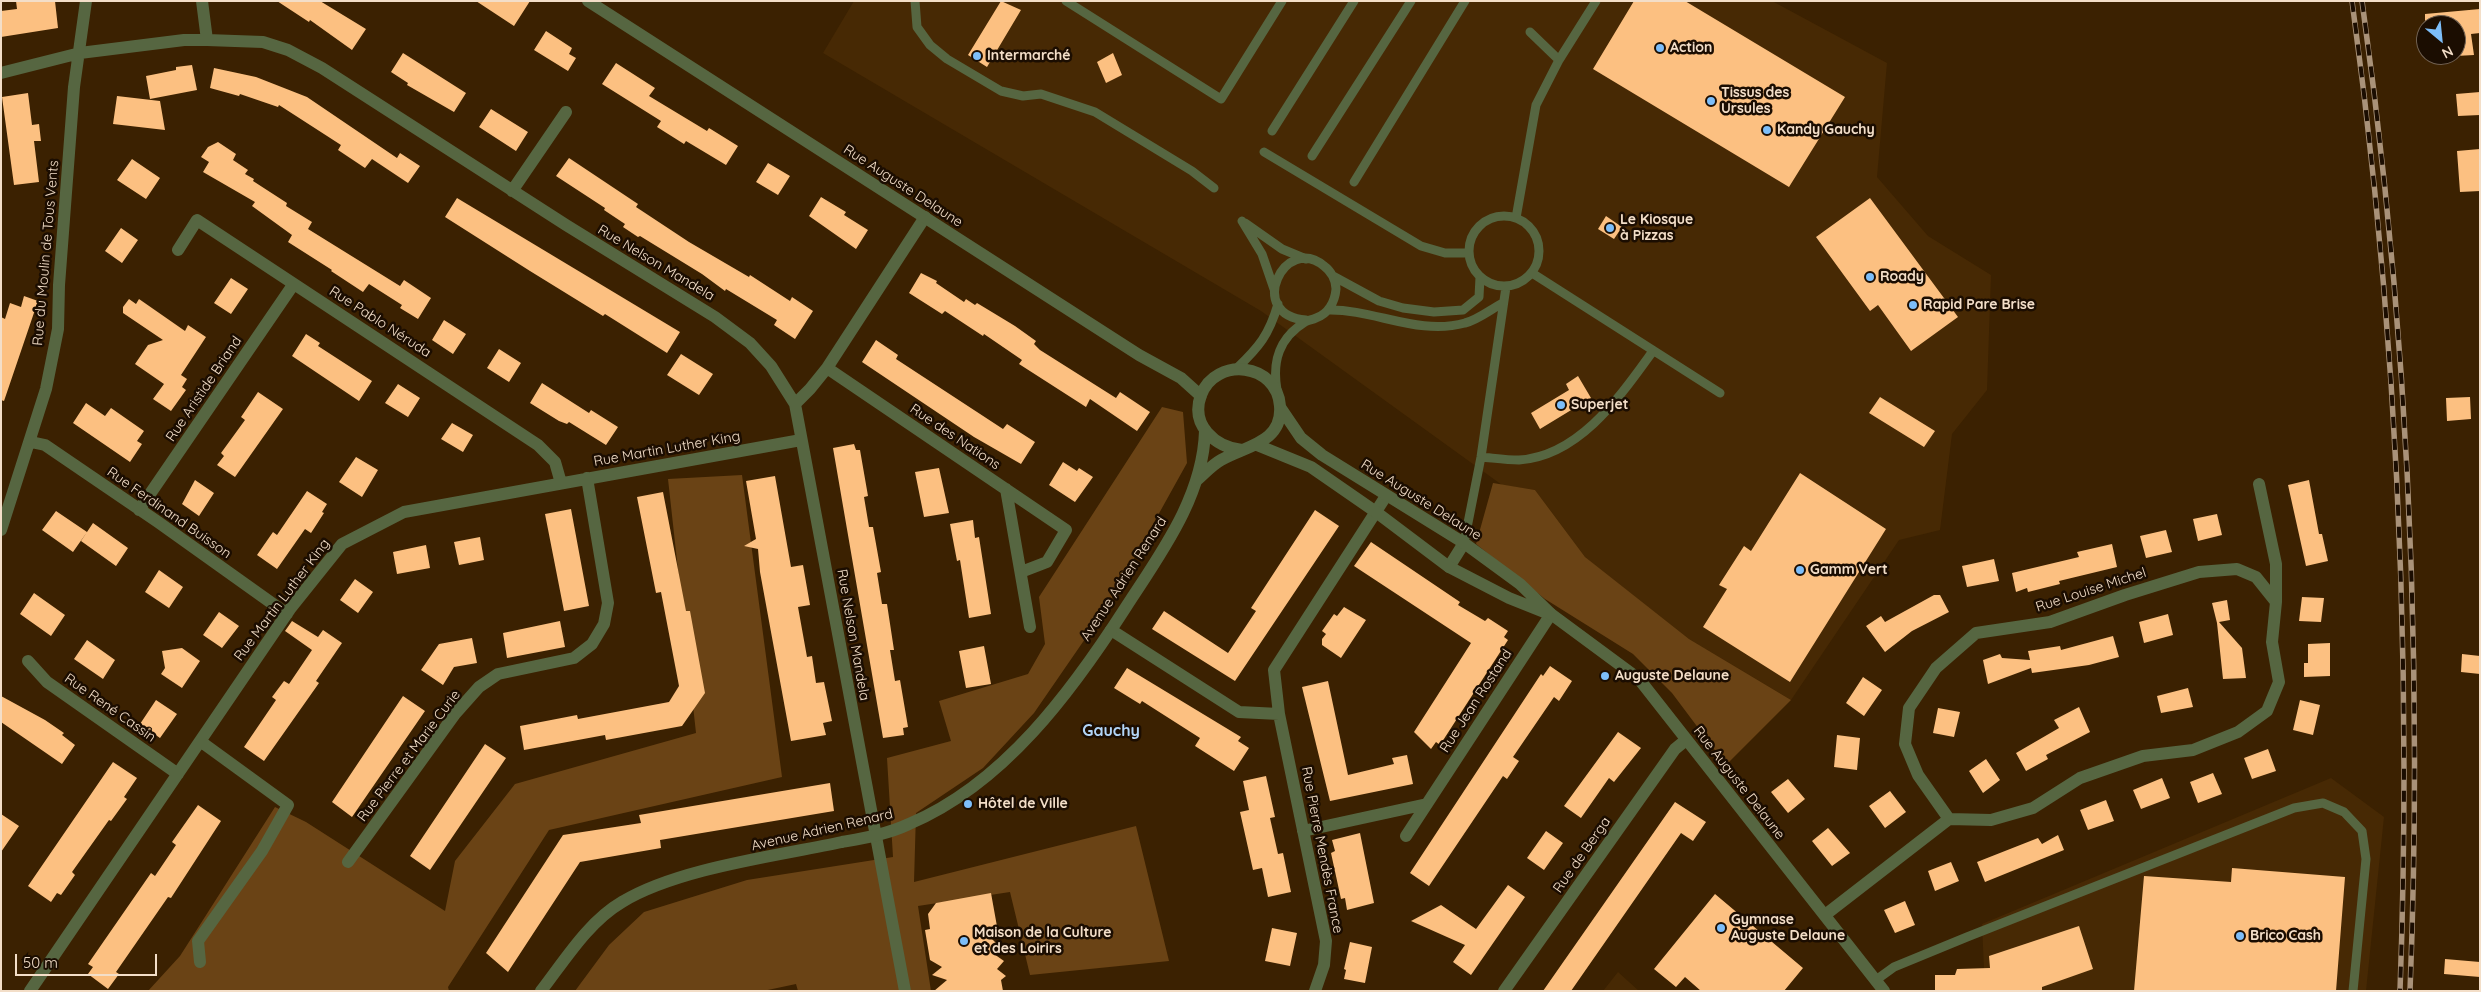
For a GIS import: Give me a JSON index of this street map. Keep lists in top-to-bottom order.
{
  "streets": {
    "street": [
      "Rue Auguste Delaune",
      "Rue du Moulin de Tous Vents",
      "Rue Nelson Mandela",
      "Rue Pablo Néruda",
      "Rue Aristide Briand",
      "Rue des Nations",
      "Rue Martin Luther King",
      "Rue Ferdinand Buisson",
      "Avenue Adrien Renard",
      "Rue Louise Michel",
      "Rue Jean Rostand",
      "Rue René Cassin",
      "Rue Pierre et Marie Curie",
      "Rue Pierre Mendès France",
      "Rue de Berga"
    ]
  },
  "crossings": [
    ["Rue Auguste Delaune", "Avenue Adrien Renard"],
    ["Rue Auguste Delaune", "Rue Jean Rostand"],
    ["Rue Auguste Delaune", "Rue Pierre Mendès France"],
    ["Rue Auguste Delaune", "Rue de Berga"],
    ["Rue du Moulin de Tous Vents", "Rue Nelson Mandela"],
    ["Rue du Moulin de Tous Vents", "Rue Ferdinand Buisson"],
    ["Rue Nelson Mandela", "Rue Martin Luther King"],
    ["Rue Nelson Mandela", "Avenue Adrien Renard"],
    ["Rue Pablo Néruda", "Rue Aristide Briand"],
    ["Rue Pablo Néruda", "Rue Martin Luther King"],
    ["Rue Aristide Briand", "Rue Ferdinand Buisson"],
    ["Rue Martin Luther King", "Rue Ferdinand Buisson"],
    ["Rue Martin Luther King", "Rue René Cassin"],
    ["Rue Martin Luther King", "Rue Pierre et Marie Curie"]
  ],
  "districts": ["Gauchy"],
  "places": [
    "Action",
    "Intermarché",
    "Tissus des Ursules",
    "Kandy Gauchy",
    "Le Kiosque à Pizzas",
    "Roady",
    "Rapid Pare Brise",
    "Superjet",
    "Gamm Vert",
    "Auguste Delaune",
    "Hôtel de Ville",
    "Gymnase Auguste Delaune",
    "Brico Cash",
    "Maison de la Culture et des Loirirs"
  ],
  "scale_bar": "50 m",
  "north": "bottom right"
}
